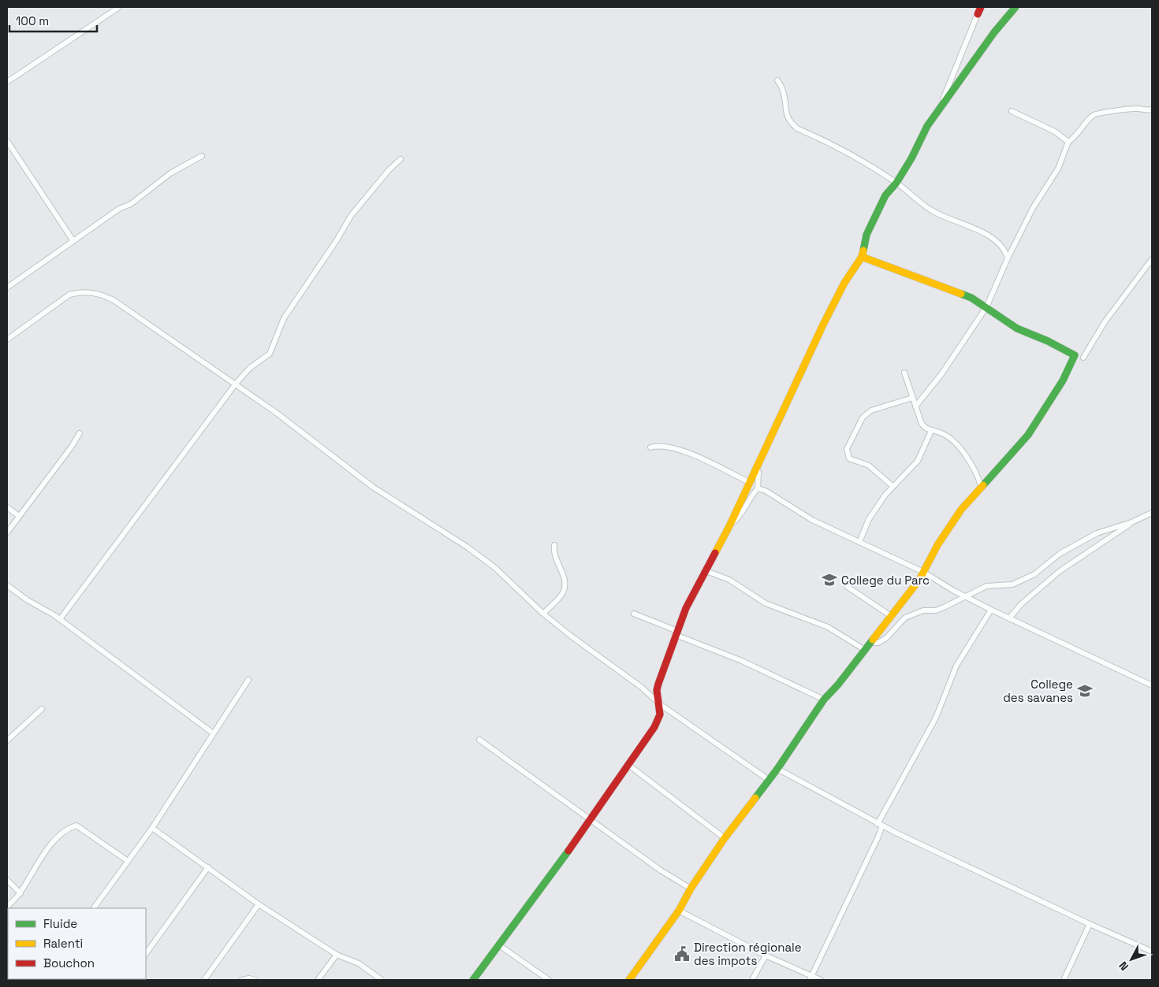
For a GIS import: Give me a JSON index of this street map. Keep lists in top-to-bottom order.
{
  "places": {
    "school or university": ["College du Parc", "College des savanes"],
    "public building": ["Direction régionale des impots"]
  },
  "legend": ["Fluide", "Ralenti", "Bouchon"],
  "scale_bar": "100 m",
  "north": "bottom left"
}
